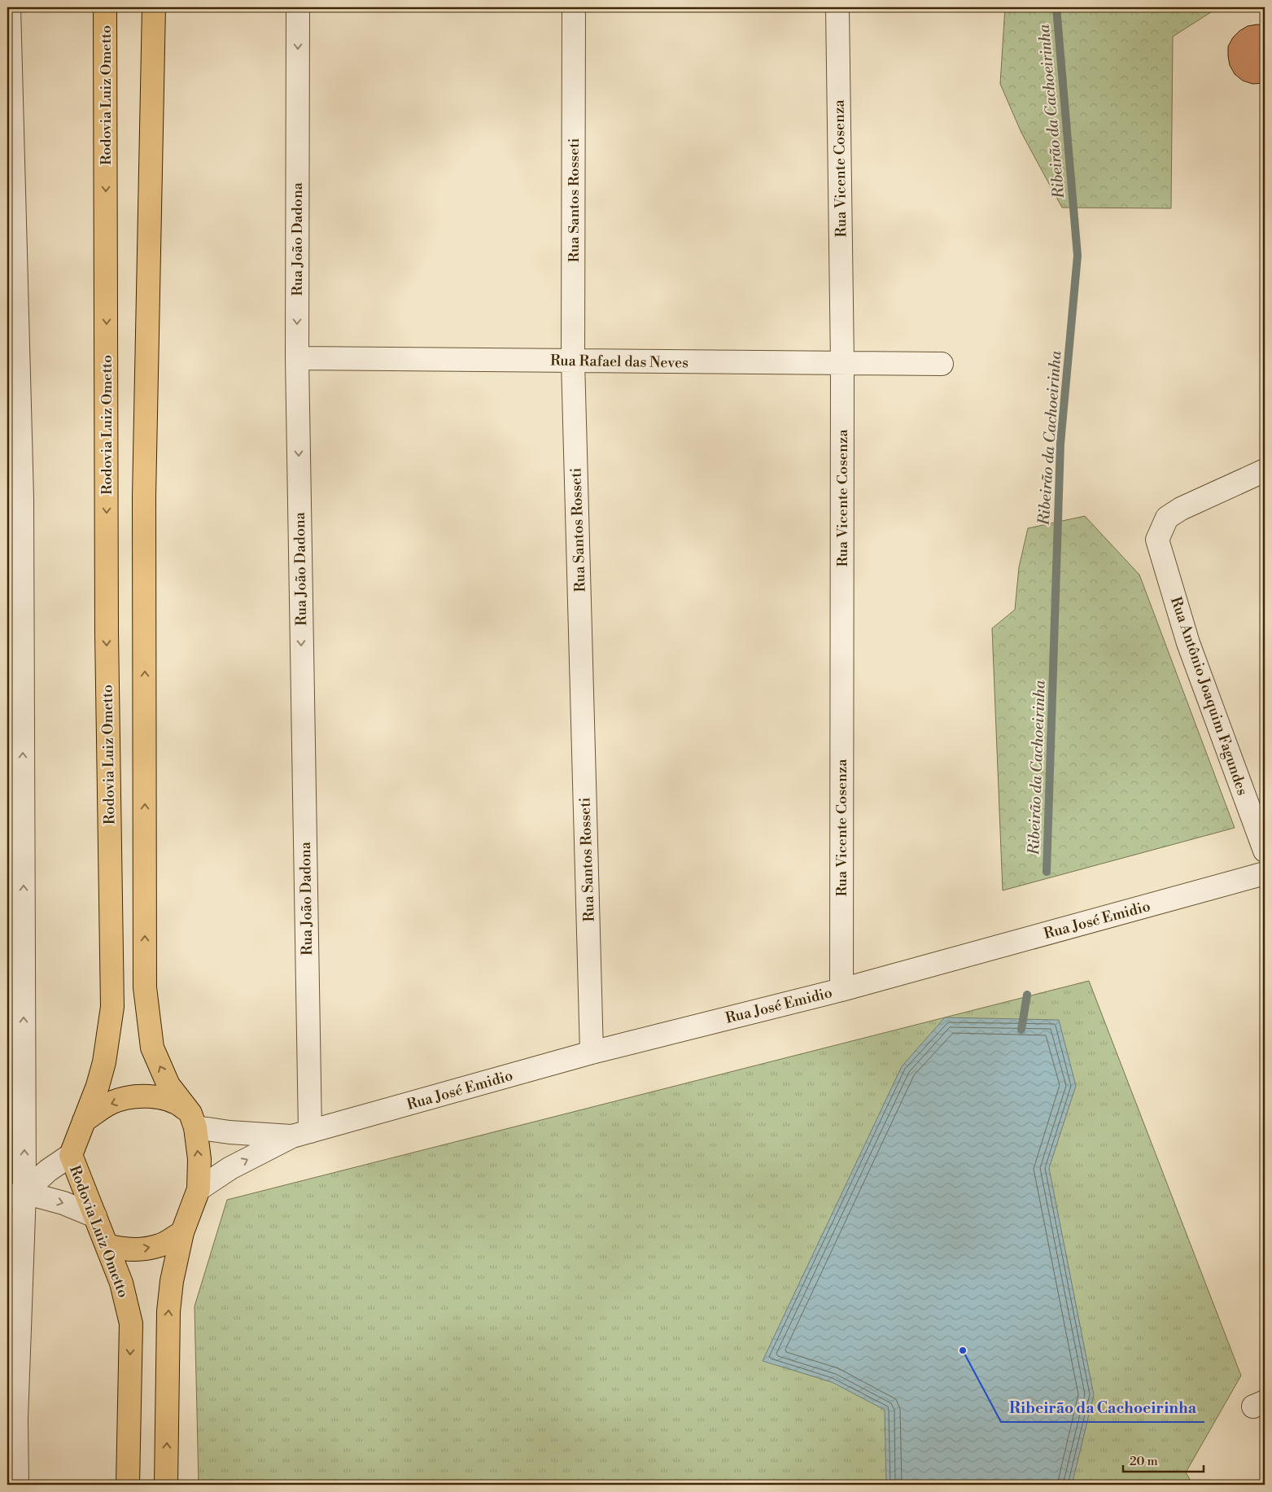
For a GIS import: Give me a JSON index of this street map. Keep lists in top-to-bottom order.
{
  "streets": {
    "main road": ["Rodovia Luiz Ometto"],
    "street": [
      "Rua Vicente Cosenza",
      "Rua Santos Rosseti",
      "Rua João Dadona",
      "Rua Rafael das Neves",
      "Rua Antônio Joaquim Fagundes",
      "Rua José Emidio"
    ]
  },
  "crossings": [
    ["Rodovia Luiz Ometto", "Rua José Emidio"],
    ["Rua Vicente Cosenza", "Rua Rafael das Neves"],
    ["Rua Vicente Cosenza", "Rua José Emidio"],
    ["Rua Santos Rosseti", "Rua Rafael das Neves"],
    ["Rua Santos Rosseti", "Rua José Emidio"],
    ["Rua João Dadona", "Rua Rafael das Neves"],
    ["Rua João Dadona", "Rua José Emidio"]
  ],
  "one_way": ["Rua João Dadona"],
  "water": ["Ribeirão da Cachoeirinha"],
  "places": ["Ribeirão da Cachoeirinha"],
  "scale_bar": "20 m"
}
